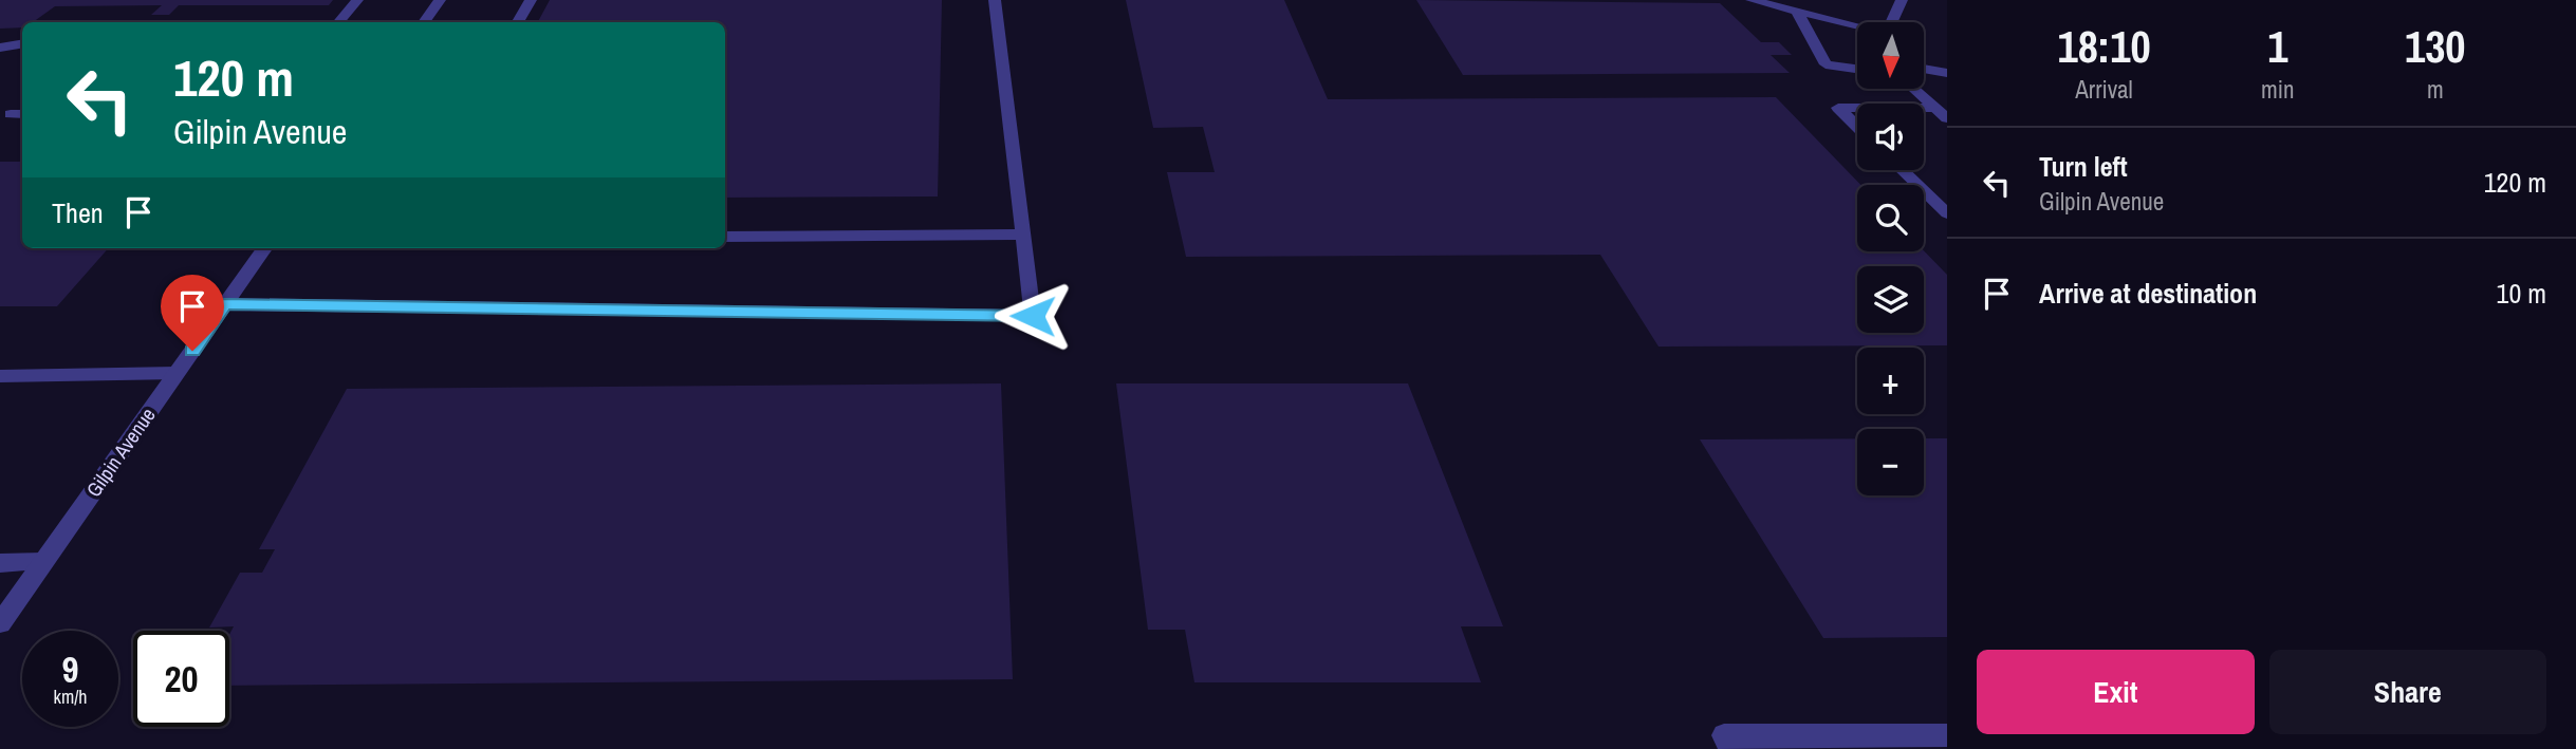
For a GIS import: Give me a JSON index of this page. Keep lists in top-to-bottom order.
{
  "streets": {
    "street": ["Gilpin Avenue"]
  },
  "north": "bottom",
  "page": {
    "eta": [
      "18:10",
      "Arrival",
      "1",
      "min",
      "130",
      "m"
    ],
    "map_buttons": ["+", "−"],
    "turn": ["120 m", "Gilpin Avenue"],
    "list": [
      {
        "name": "Turn left",
        "note": "Gilpin Avenue",
        "value": "120 m"
      },
      {
        "name": "Arrive at destination",
        "value": "10 m"
      }
    ],
    "then": "Then",
    "speed": "9 km/h",
    "limit": "20",
    "buttons": ["Exit", "Share"]
  }
}
